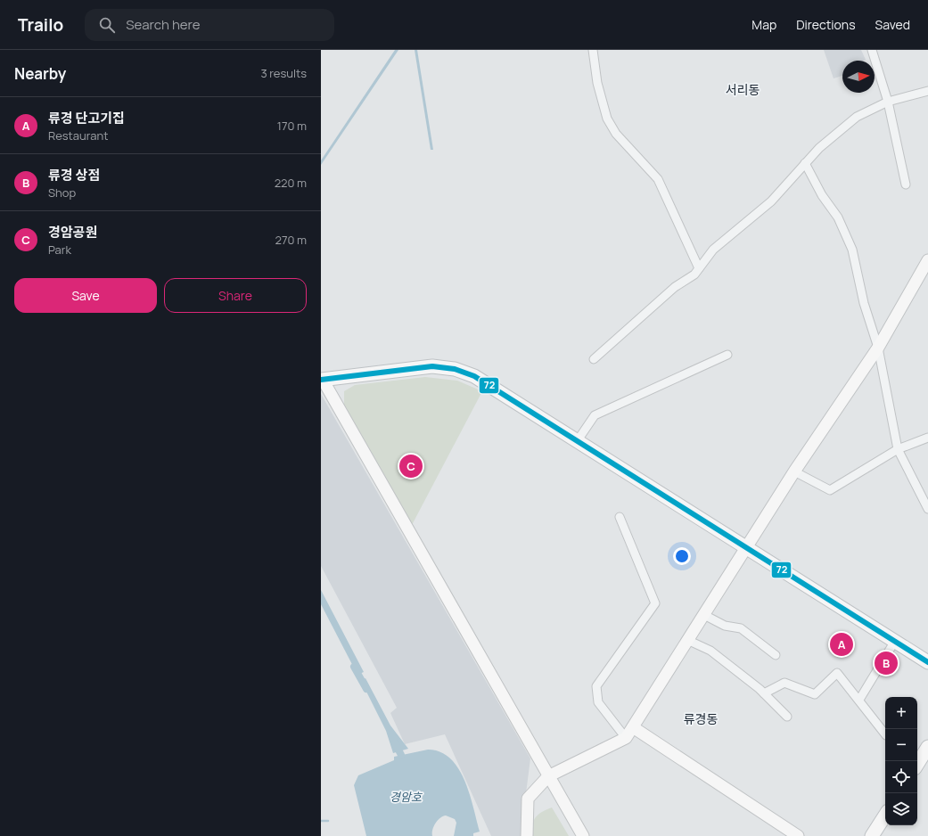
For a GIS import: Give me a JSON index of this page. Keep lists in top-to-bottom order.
{
  "districts": ["서리동", "류경동"],
  "water": ["경암호"],
  "lines": ["transit line 72"],
  "north": "right",
  "page": {
    "header": "Trailo",
    "search": "Search here",
    "nav": ["Map", "Directions", "Saved"],
    "heading": ["Nearby", "3 results"],
    "list": [
      {
        "mark": "A",
        "name": "류경 단고기집",
        "note": "Restaurant",
        "value": "170 m"
      },
      {
        "mark": "B",
        "name": "류경 상점",
        "note": "Shop",
        "value": "220 m"
      },
      {
        "mark": "C",
        "name": "경암공원",
        "note": "Park",
        "value": "270 m"
      }
    ],
    "buttons": ["Save", "Share"],
    "pins": ["C", "A", "B"],
    "map_buttons": ["+", "−"]
  }
}
